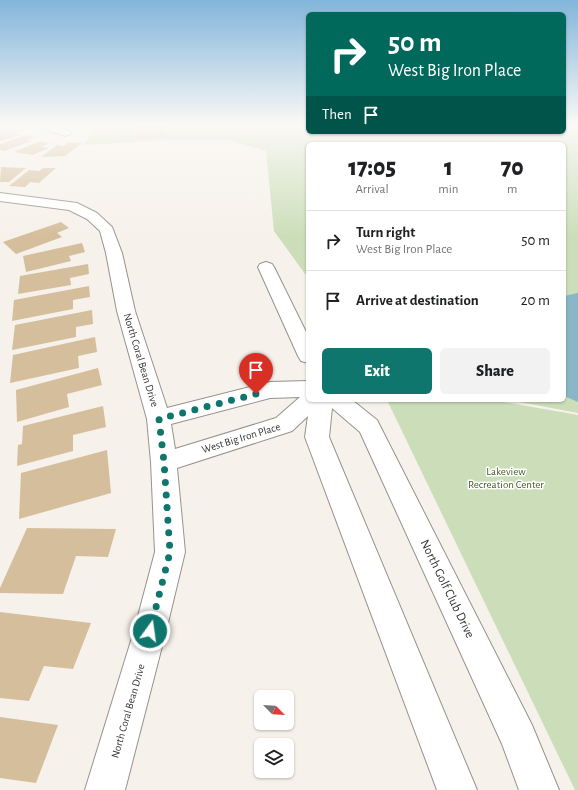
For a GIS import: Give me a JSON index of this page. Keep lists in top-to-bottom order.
{
  "streets": {
    "street": ["North Coral Bean Drive", "West Big Iron Place", "North Golf Club Drive"]
  },
  "crossings": [
    ["North Coral Bean Drive", "West Big Iron Place"]
  ],
  "parks": ["Lakeview Recreation Center"],
  "north": "bottom right",
  "page": {
    "turn": ["50 m", "West Big Iron Place"],
    "then": "Then",
    "eta": [
      "17:05",
      "Arrival",
      "1",
      "min",
      "70",
      "m"
    ],
    "list": [
      {
        "name": "Turn right",
        "note": "West Big Iron Place",
        "value": "50 m"
      },
      {
        "name": "Arrive at destination",
        "value": "20 m"
      }
    ],
    "buttons": ["Exit", "Share"]
  }
}
